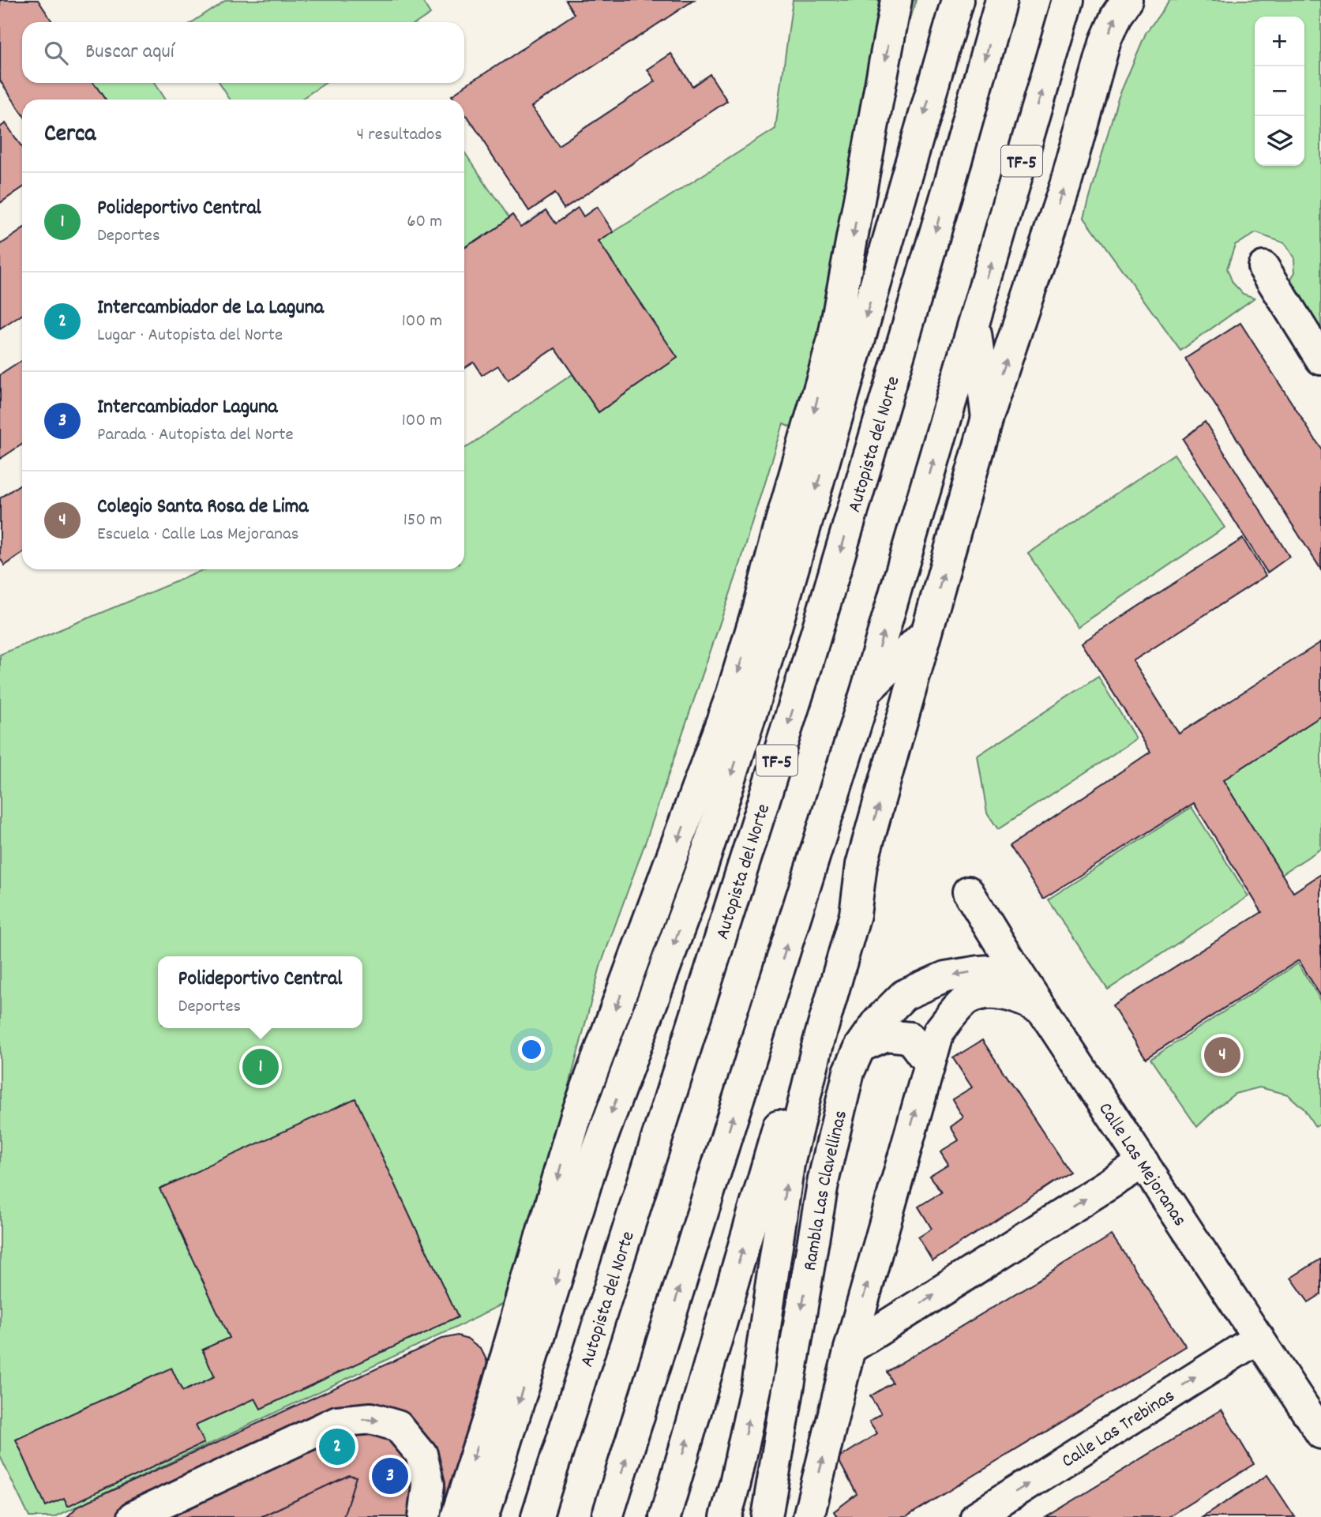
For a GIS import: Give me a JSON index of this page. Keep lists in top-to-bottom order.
{
  "streets": {
    "main road": [
      "TF-5",
      "Autopista del Norte",
      "Calle Las Mejoranas",
      "Rambla Las Clavellinas",
      "Calle Las Trebinas"
    ]
  },
  "crossings": [
    ["Calle Las Mejoranas", "Rambla Las Clavellinas"],
    ["Calle Las Mejoranas", "Calle Las Trebinas"]
  ],
  "page": {
    "map_buttons": ["+", "−"],
    "search": "Buscar aquí",
    "heading": ["Cerca", "4 resultados"],
    "list": [
      {
        "mark": "1",
        "name": "Polideportivo Central",
        "note": "Deportes",
        "value": "60 m"
      },
      {
        "mark": "2",
        "name": "Intercambiador de La Laguna",
        "note": "Lugar · Autopista del Norte",
        "value": "100 m"
      },
      {
        "mark": "3",
        "name": "Intercambiador Laguna",
        "note": "Parada · Autopista del Norte",
        "value": "100 m"
      },
      {
        "mark": "4",
        "name": "Colegio Santa Rosa de Lima",
        "note": "Escuela · Calle Las Mejoranas",
        "value": "150 m"
      }
    ],
    "popup": ["Polideportivo Central", "Deportes"],
    "pins": [
      "4",
      "1",
      "2",
      "3"
    ]
  }
}
